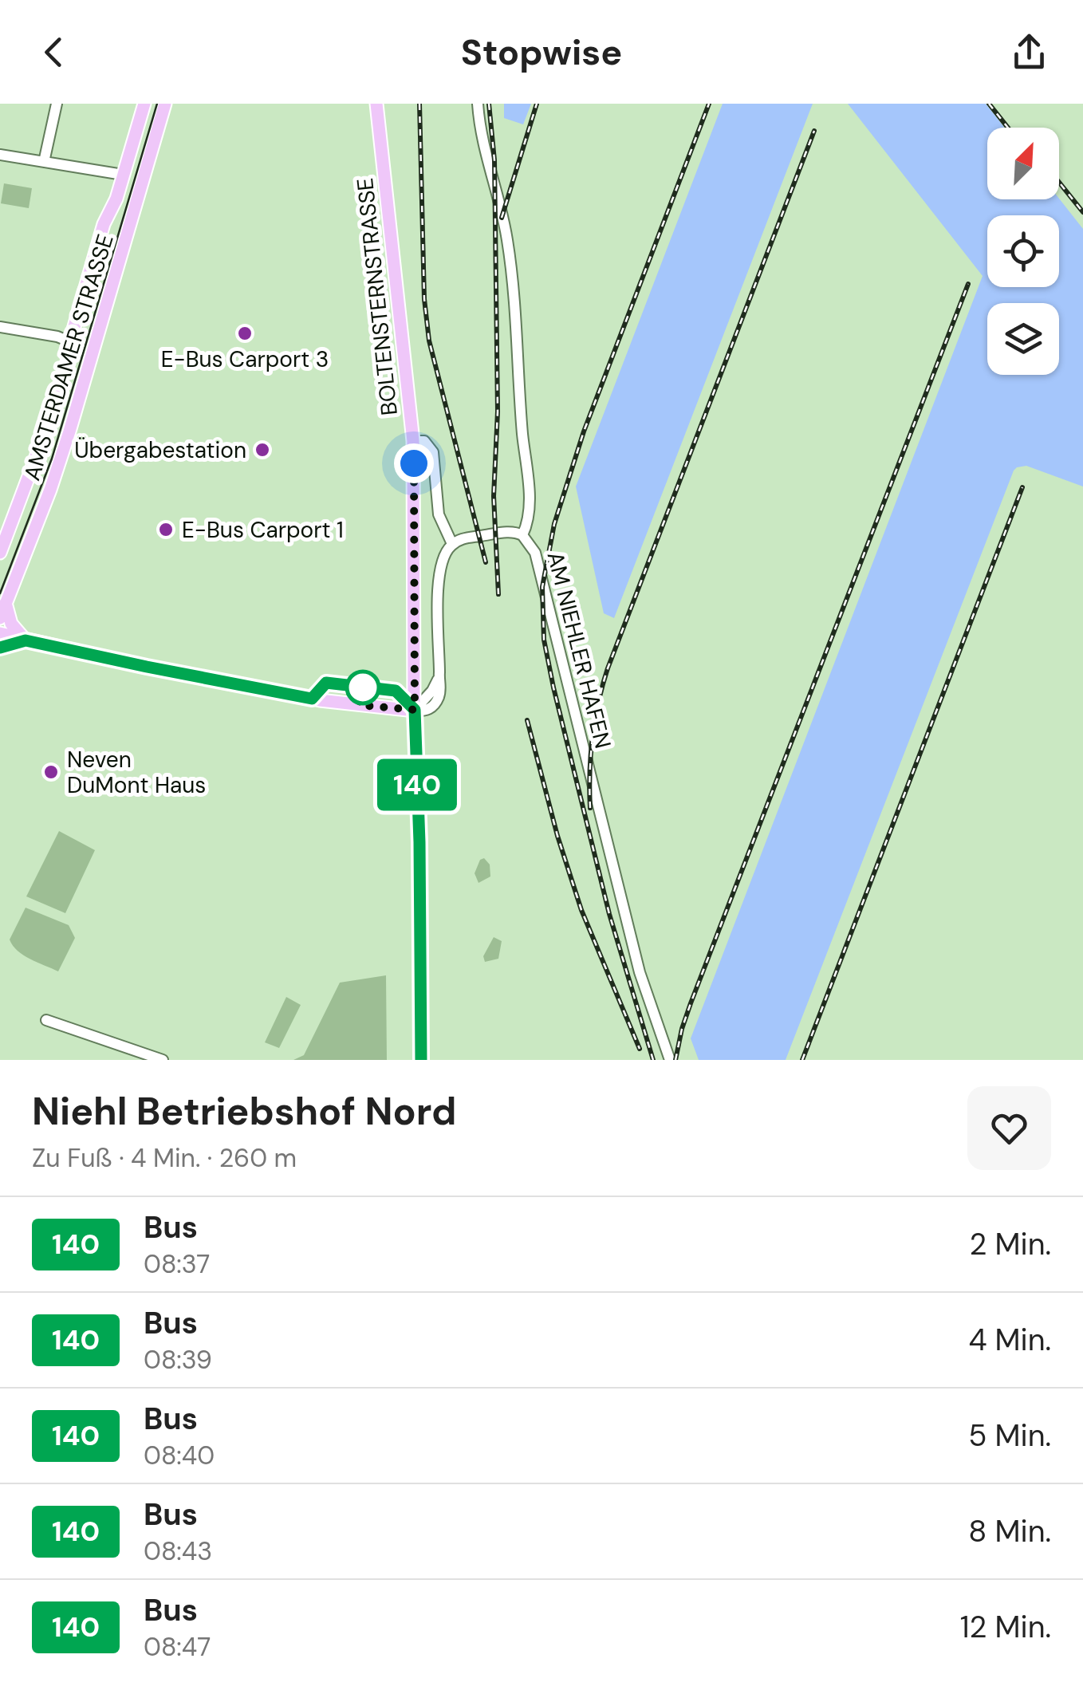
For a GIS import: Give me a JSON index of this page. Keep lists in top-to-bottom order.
{
  "streets": {
    "main road": ["BOLTENSTERNSTRASSE", "AMSTERDAMER STRASSE"],
    "street": ["AM NIEHLER HAFEN"]
  },
  "places": [
    "E-Bus Carport 3",
    "Übergabestation",
    "E-Bus Carport 1",
    "Neven DuMont Haus"
  ],
  "lines": ["bus line 140"],
  "north": "top right",
  "page": {
    "header": "Stopwise",
    "on_map": "140",
    "heading": ["Niehl Betriebshof Nord", "Zu Fuß · 4 Min. · 260 m"],
    "list": [
      {
        "mark": "140",
        "name": "Bus",
        "note": "08:37",
        "value": "2 Min."
      },
      {
        "mark": "140",
        "name": "Bus",
        "note": "08:39",
        "value": "4 Min."
      },
      {
        "mark": "140",
        "name": "Bus",
        "note": "08:40",
        "value": "5 Min."
      },
      {
        "mark": "140",
        "name": "Bus",
        "note": "08:43",
        "value": "8 Min."
      },
      {
        "mark": "140",
        "name": "Bus",
        "note": "08:47",
        "value": "12 Min."
      }
    ]
  }
}
